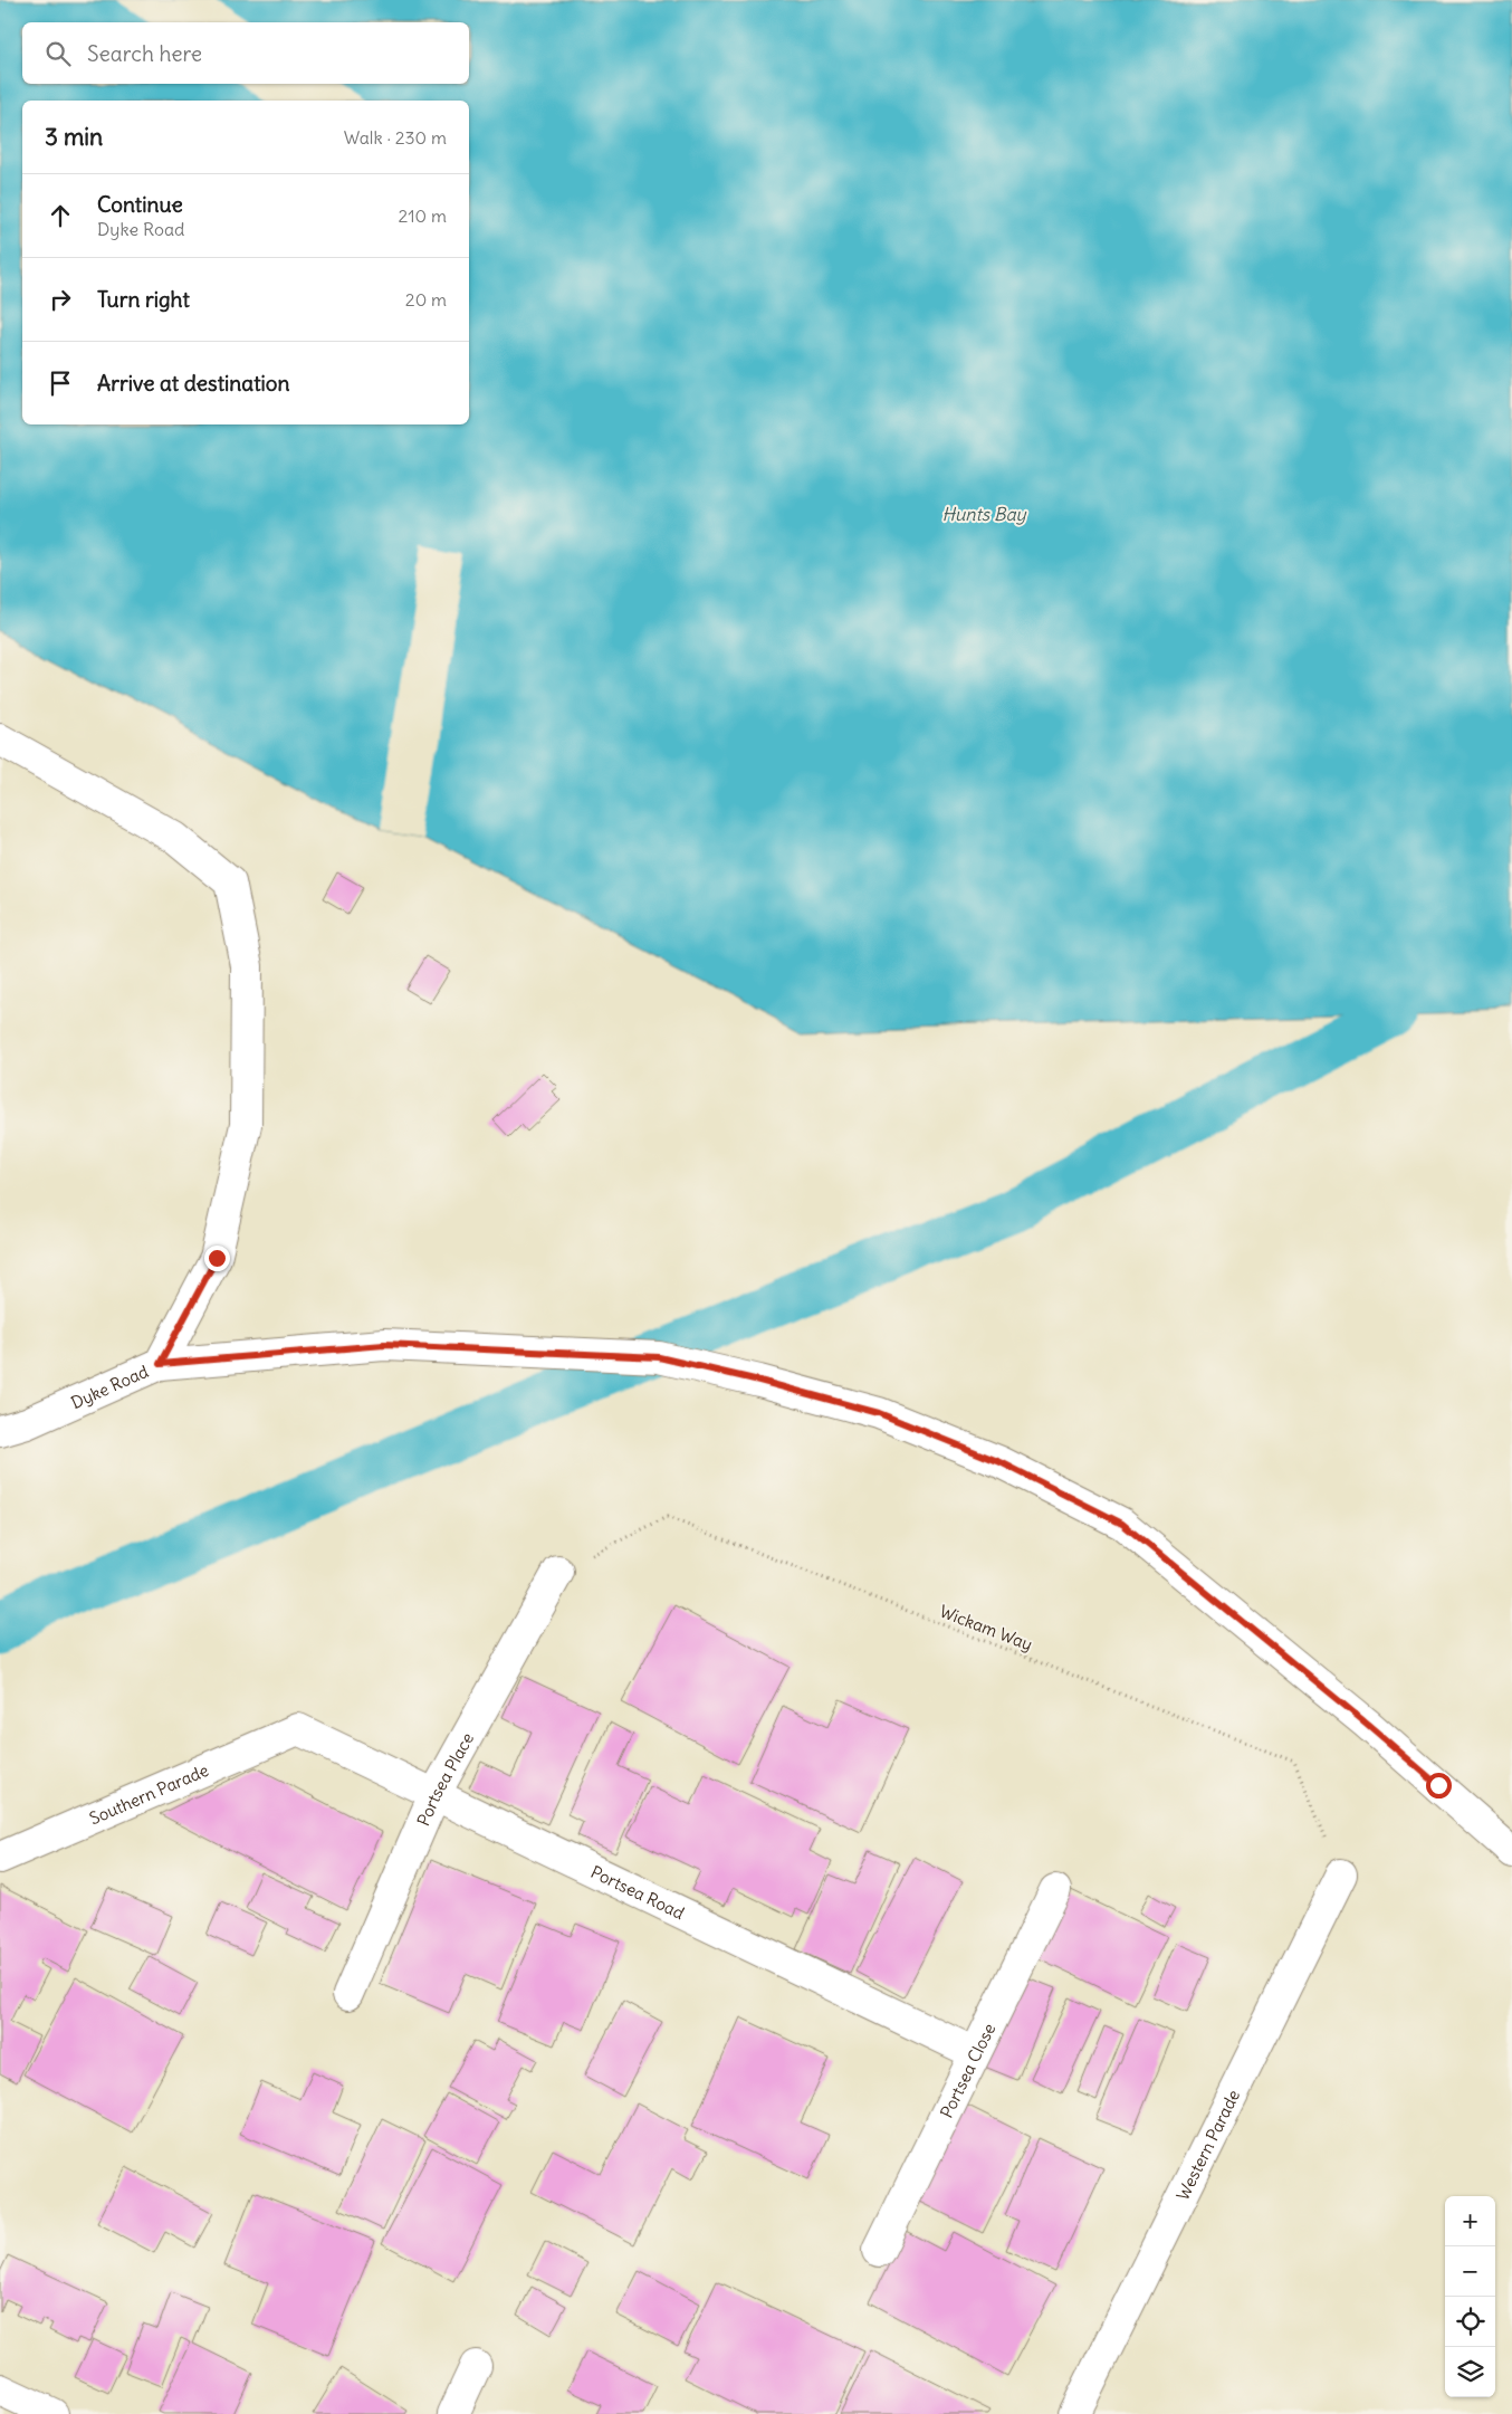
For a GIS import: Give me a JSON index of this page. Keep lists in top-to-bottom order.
{
  "streets": {
    "street": [
      "Dyke Road",
      "Portsea Place",
      "Southern Parade",
      "Portsea Road",
      "Portsea Close",
      "Western Parade"
    ],
    "path": ["Wickam Way"]
  },
  "crossings": [
    ["Wickam Way", "Portsea Place"],
    ["Wickam Way", "Western Parade"],
    ["Portsea Place", "Portsea Road"],
    ["Southern Parade", "Portsea Road"],
    ["Portsea Road", "Portsea Close"]
  ],
  "water": ["Hunts Bay"],
  "page": {
    "search": "Search here",
    "heading": ["3 min", "Walk · 230 m"],
    "list": [
      ["Continue", "Dyke Road", "210 m"],
      ["Turn right", "20 m"],
      "Arrive at destination"
    ],
    "map_buttons": ["+", "−"]
  }
}
